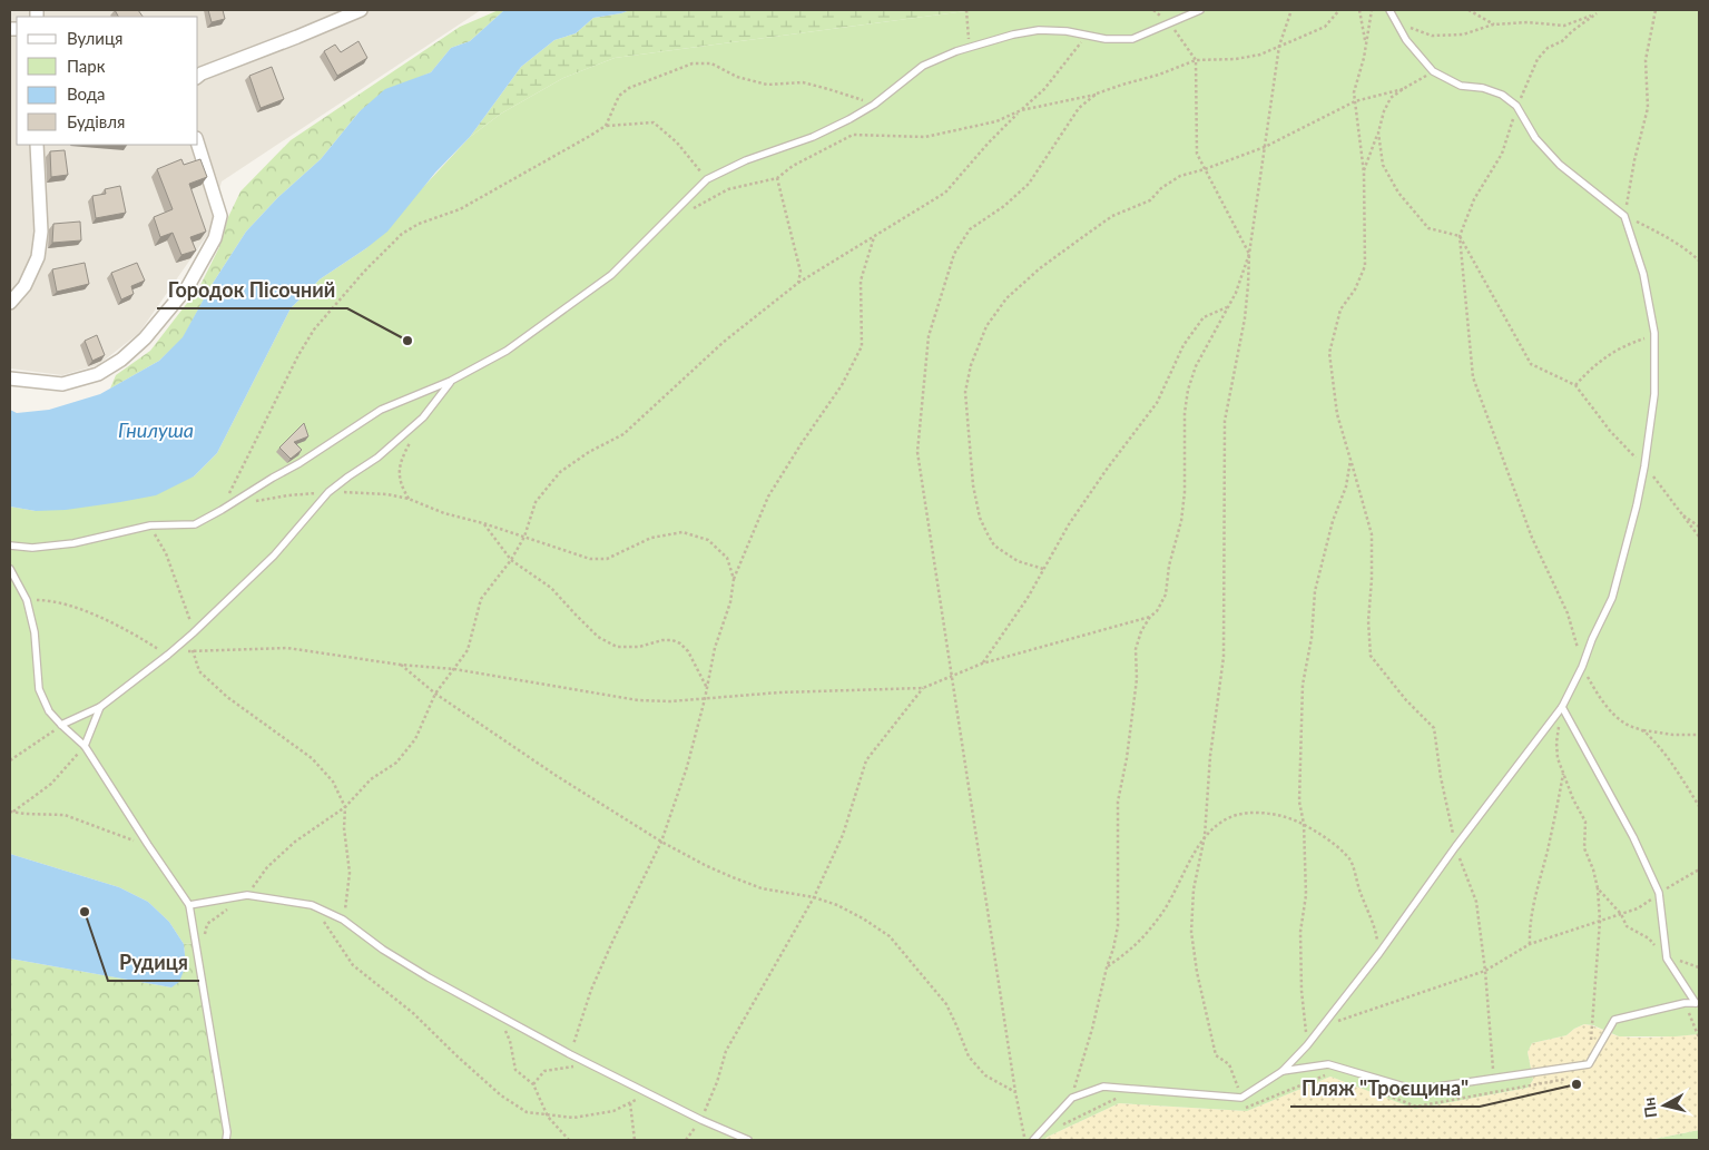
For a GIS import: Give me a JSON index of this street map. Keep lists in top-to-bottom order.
{
  "water": ["Гнилуша"],
  "places": ["Городок Пісочний", "Рудиця", "Пляж \"Троєщина\""],
  "legend": [
    "Вулиця",
    "Парк",
    "Вода",
    "Будівля"
  ],
  "north": "left"
}
